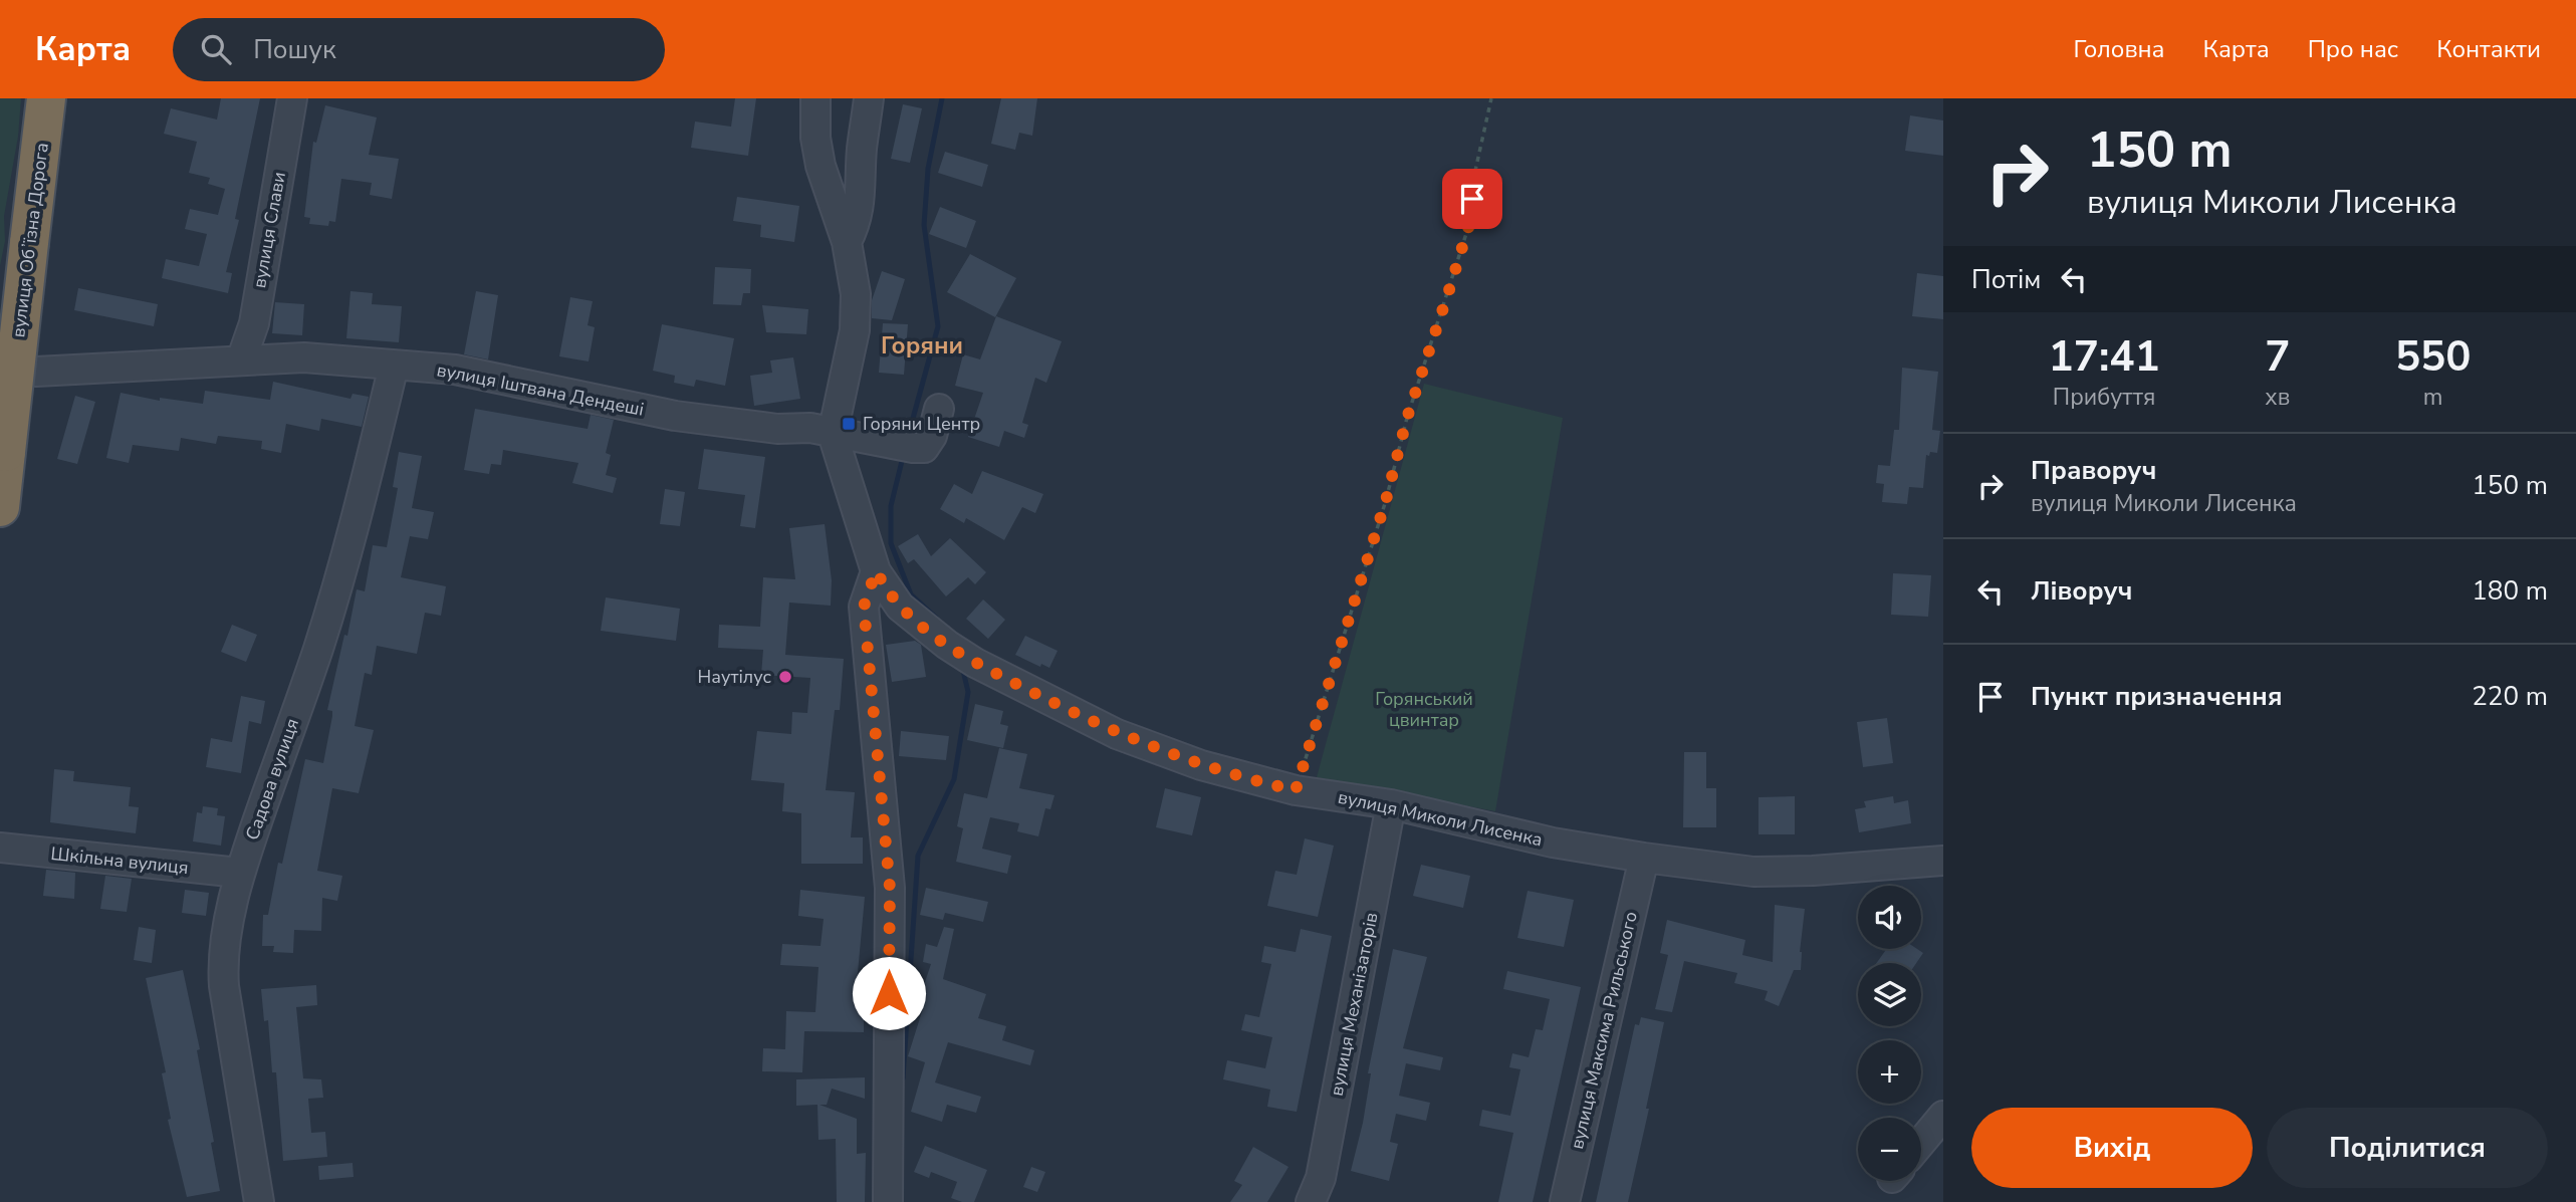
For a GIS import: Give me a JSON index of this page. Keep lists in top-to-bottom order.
{
  "streets": {
    "highway": ["вулиця Обʼїзна Дорога"],
    "street": [
      "вулиця Слави",
      "вулиця Іштвана Дендеші",
      "Садова вулиця",
      "вулиця Миколи Лисенка",
      "Шкільна вулиця",
      "вулиця Механізаторів",
      "вулиця Максима Рильського"
    ]
  },
  "crossings": [
    ["вулиця Слави", "вулиця Іштвана Дендеші"],
    ["вулиця Іштвана Дендеші", "Садова вулиця"],
    ["вулиця Іштвана Дендеші", "вулиця Миколи Лисенка"],
    ["Садова вулиця", "Шкільна вулиця"],
    ["вулиця Миколи Лисенка", "вулиця Механізаторів"],
    ["вулиця Миколи Лисенка", "вулиця Максима Рильського"]
  ],
  "districts": ["Горяни"],
  "parks": ["Горянський цвинтар"],
  "places": {
    "transit": ["Горяни Центр"],
    "other": ["Наутілус"]
  },
  "page": {
    "header": "Карта",
    "search": "Пошук",
    "nav": [
      "Головна",
      "Карта",
      "Про нас",
      "Контакти"
    ],
    "turn": ["150 m", "вулиця Миколи Лисенка"],
    "then": "Потім",
    "eta": [
      "17:41",
      "Прибуття",
      "7",
      "хв",
      "550",
      "m"
    ],
    "list": [
      {
        "name": "Праворуч",
        "note": "вулиця Миколи Лисенка",
        "value": "150 m"
      },
      {
        "name": "Ліворуч",
        "value": "180 m"
      },
      {
        "name": "Пункт призначення",
        "value": "220 m"
      }
    ],
    "map_buttons": ["+", "−"],
    "buttons": ["Вихід", "Поділитися"]
  }
}
